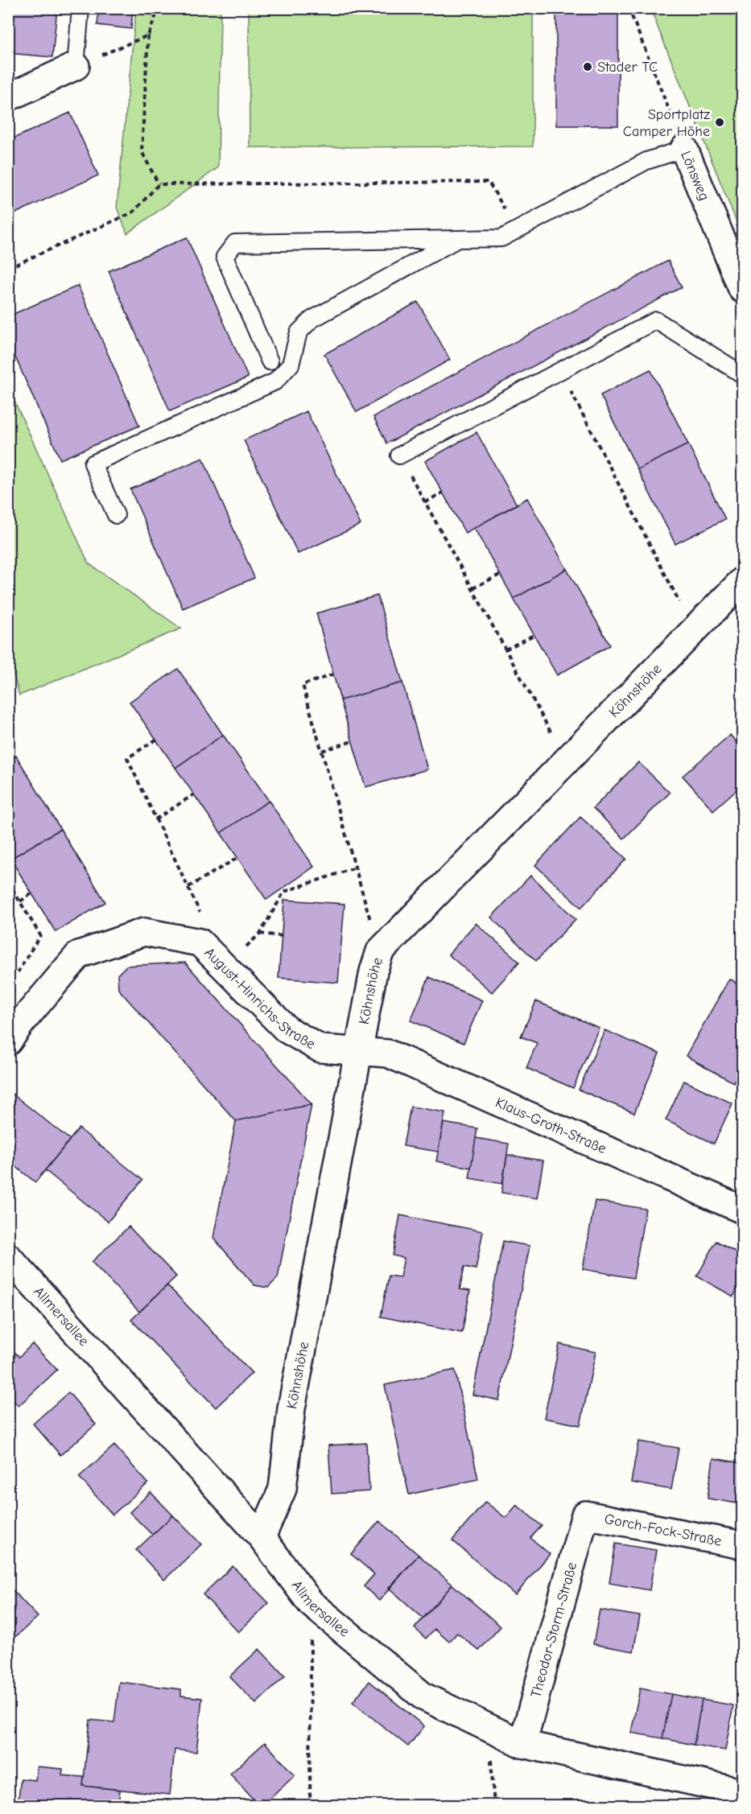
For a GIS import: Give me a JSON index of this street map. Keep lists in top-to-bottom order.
{
  "streets": {
    "street": [
      "Lönsweg",
      "Köhnshöhe",
      "August-Hinrichs-Straße",
      "Klaus-Groth-Straße",
      "Allmersallee",
      "Gorch-Fock-Straße",
      "Theodor-Storm-Straße"
    ]
  },
  "crossings": [
    ["Köhnshöhe", "August-Hinrichs-Straße"],
    ["Köhnshöhe", "Klaus-Groth-Straße"],
    ["Köhnshöhe", "Allmersallee"],
    ["August-Hinrichs-Straße", "Klaus-Groth-Straße"],
    ["Allmersallee", "Theodor-Storm-Straße"],
    ["Gorch-Fock-Straße", "Theodor-Storm-Straße"]
  ],
  "places": ["Stader TC", "Sportplatz Camper Höhe"]
}
